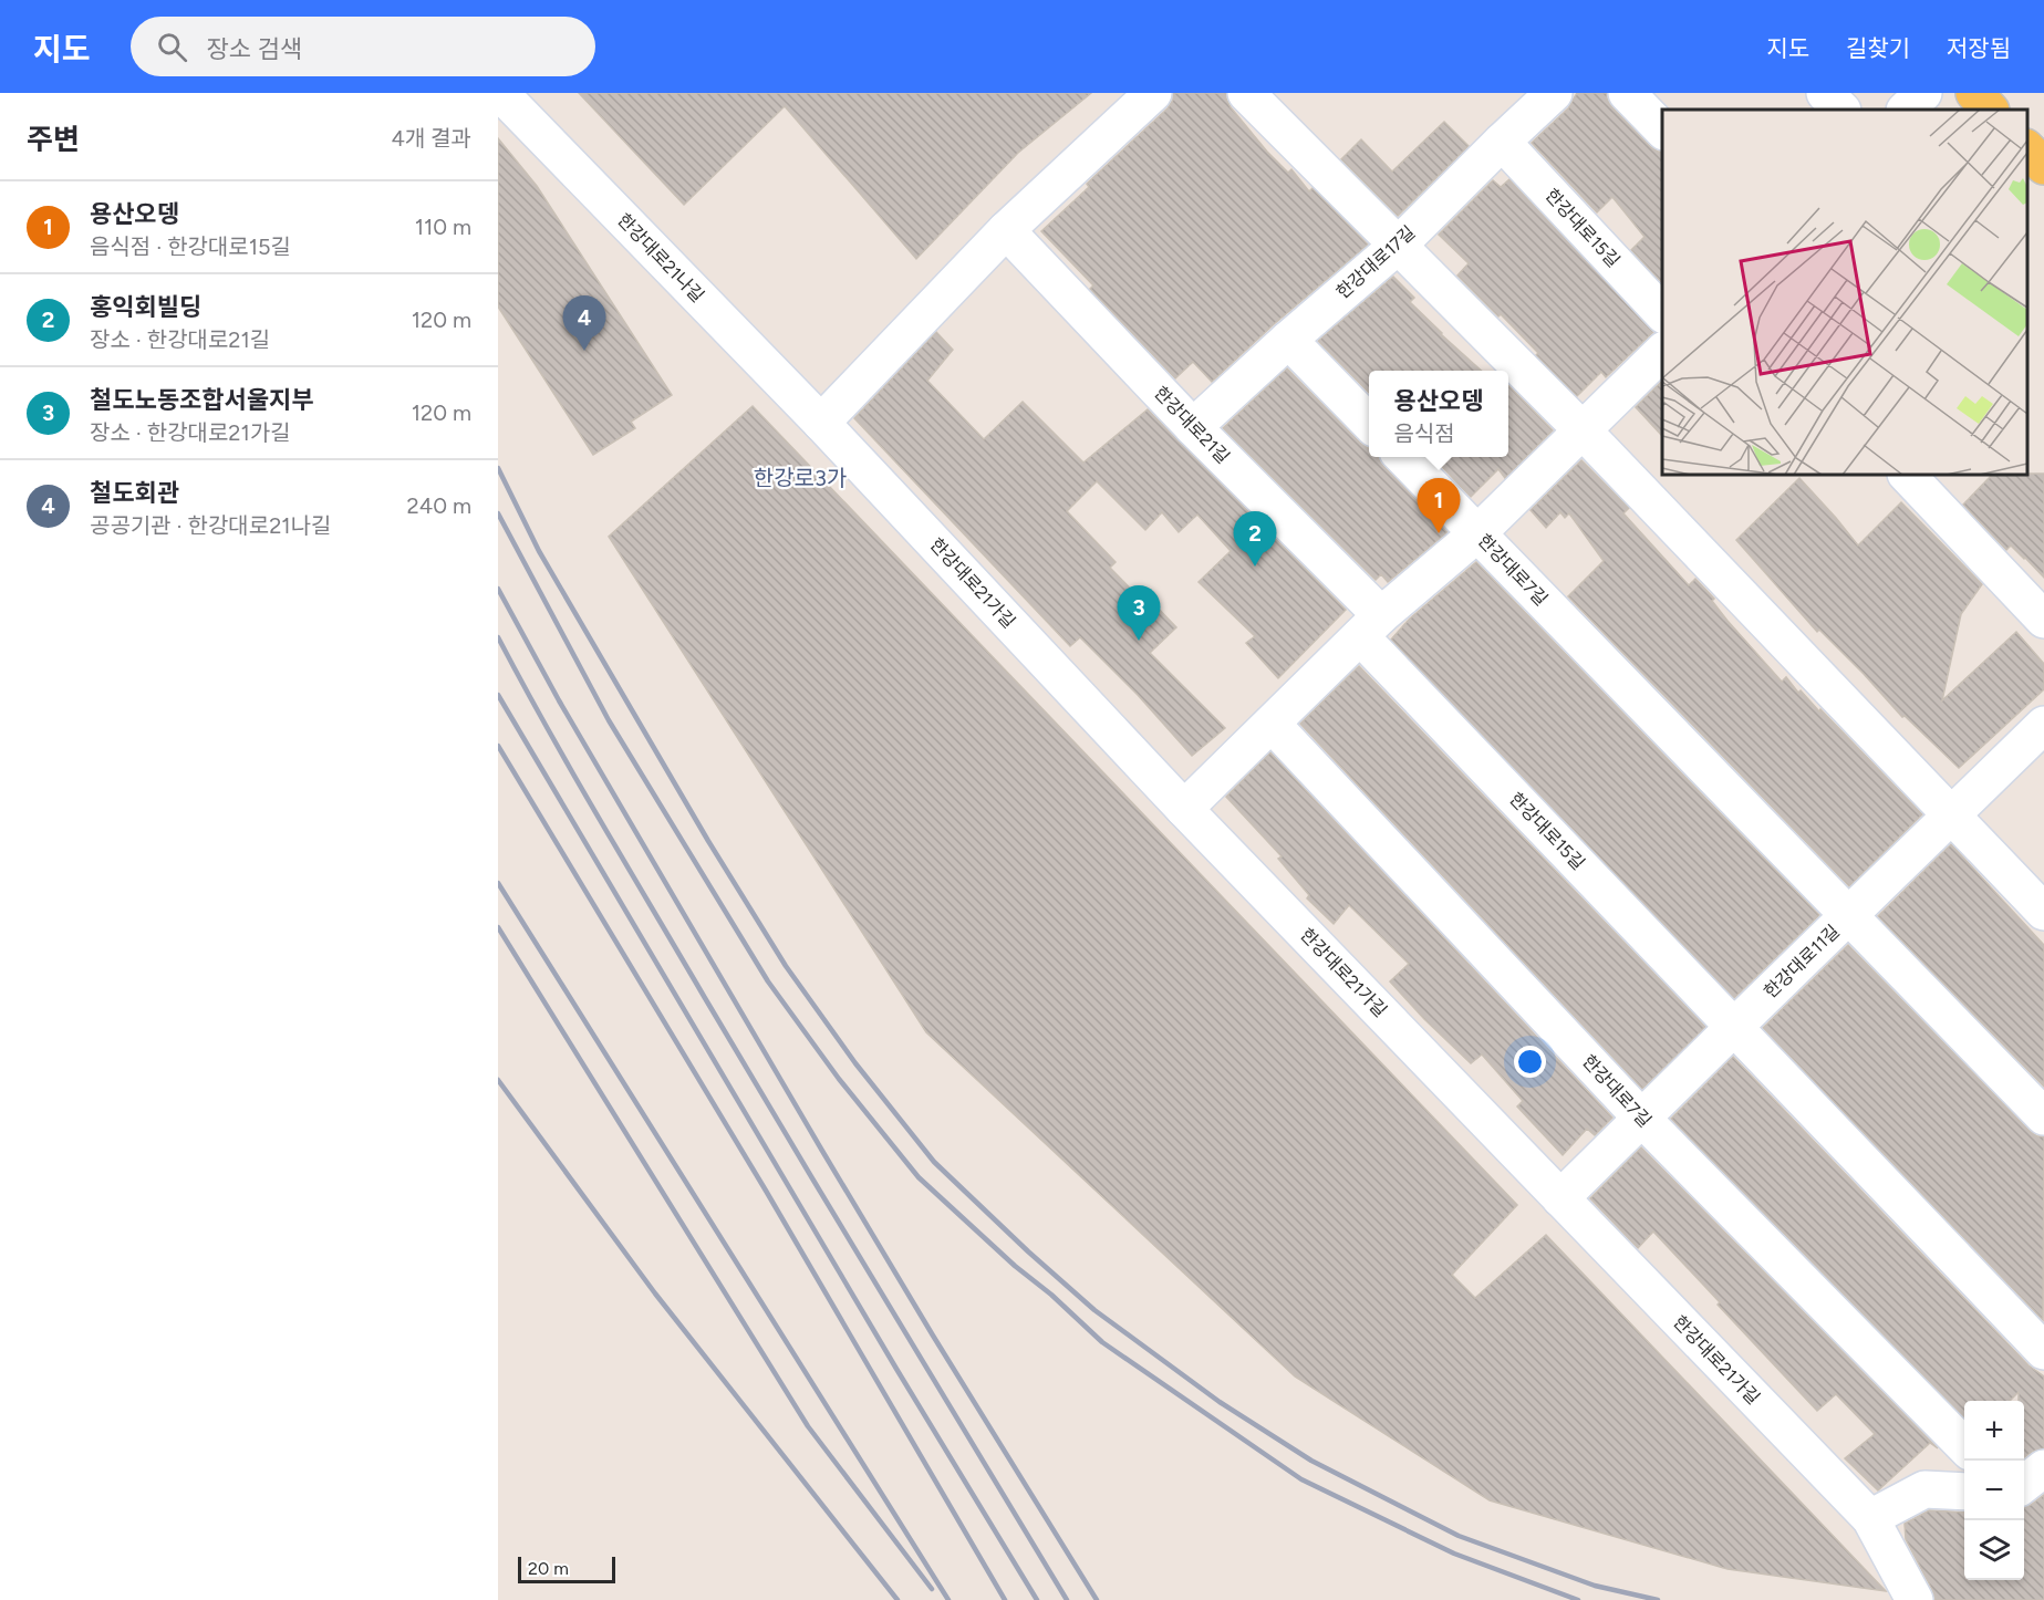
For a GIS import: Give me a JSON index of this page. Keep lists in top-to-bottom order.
{
  "streets": {
    "street": [
      "한강대로15길",
      "한강대로21나길",
      "한강대로17길",
      "한강대로21길",
      "한강대로7길",
      "한강대로21가길",
      "한강대로11길"
    ]
  },
  "crossings": [
    ["한강대로15길", "한강대로17길"],
    ["한강대로15길", "한강대로21길"],
    ["한강대로15길", "한강대로11길"],
    ["한강대로21나길", "한강대로21가길"],
    ["한강대로17길", "한강대로21길"],
    ["한강대로7길", "한강대로11길"],
    ["한강대로21가길", "한강대로11길"]
  ],
  "districts": ["한강로3가"],
  "scale_bar": "20 m",
  "page": {
    "header": "지도",
    "search": "장소 검색",
    "nav": ["지도", "길찾기", "저장됨"],
    "heading": ["주변", "4개 결과"],
    "list": [
      {
        "mark": "1",
        "name": "용산오뎅",
        "note": "음식점 · 한강대로15길",
        "value": "110 m"
      },
      {
        "mark": "2",
        "name": "홍익회빌딩",
        "note": "장소 · 한강대로21길",
        "value": "120 m"
      },
      {
        "mark": "3",
        "name": "철도노동조합서울지부",
        "note": "장소 · 한강대로21가길",
        "value": "120 m"
      },
      {
        "mark": "4",
        "name": "철도회관",
        "note": "공공기관 · 한강대로21나길",
        "value": "240 m"
      }
    ],
    "pins": [
      "4",
      "1",
      "2",
      "3"
    ],
    "popup": ["용산오뎅", "음식점"],
    "map_buttons": ["+", "−"],
    "scale": "20 m"
  }
}
